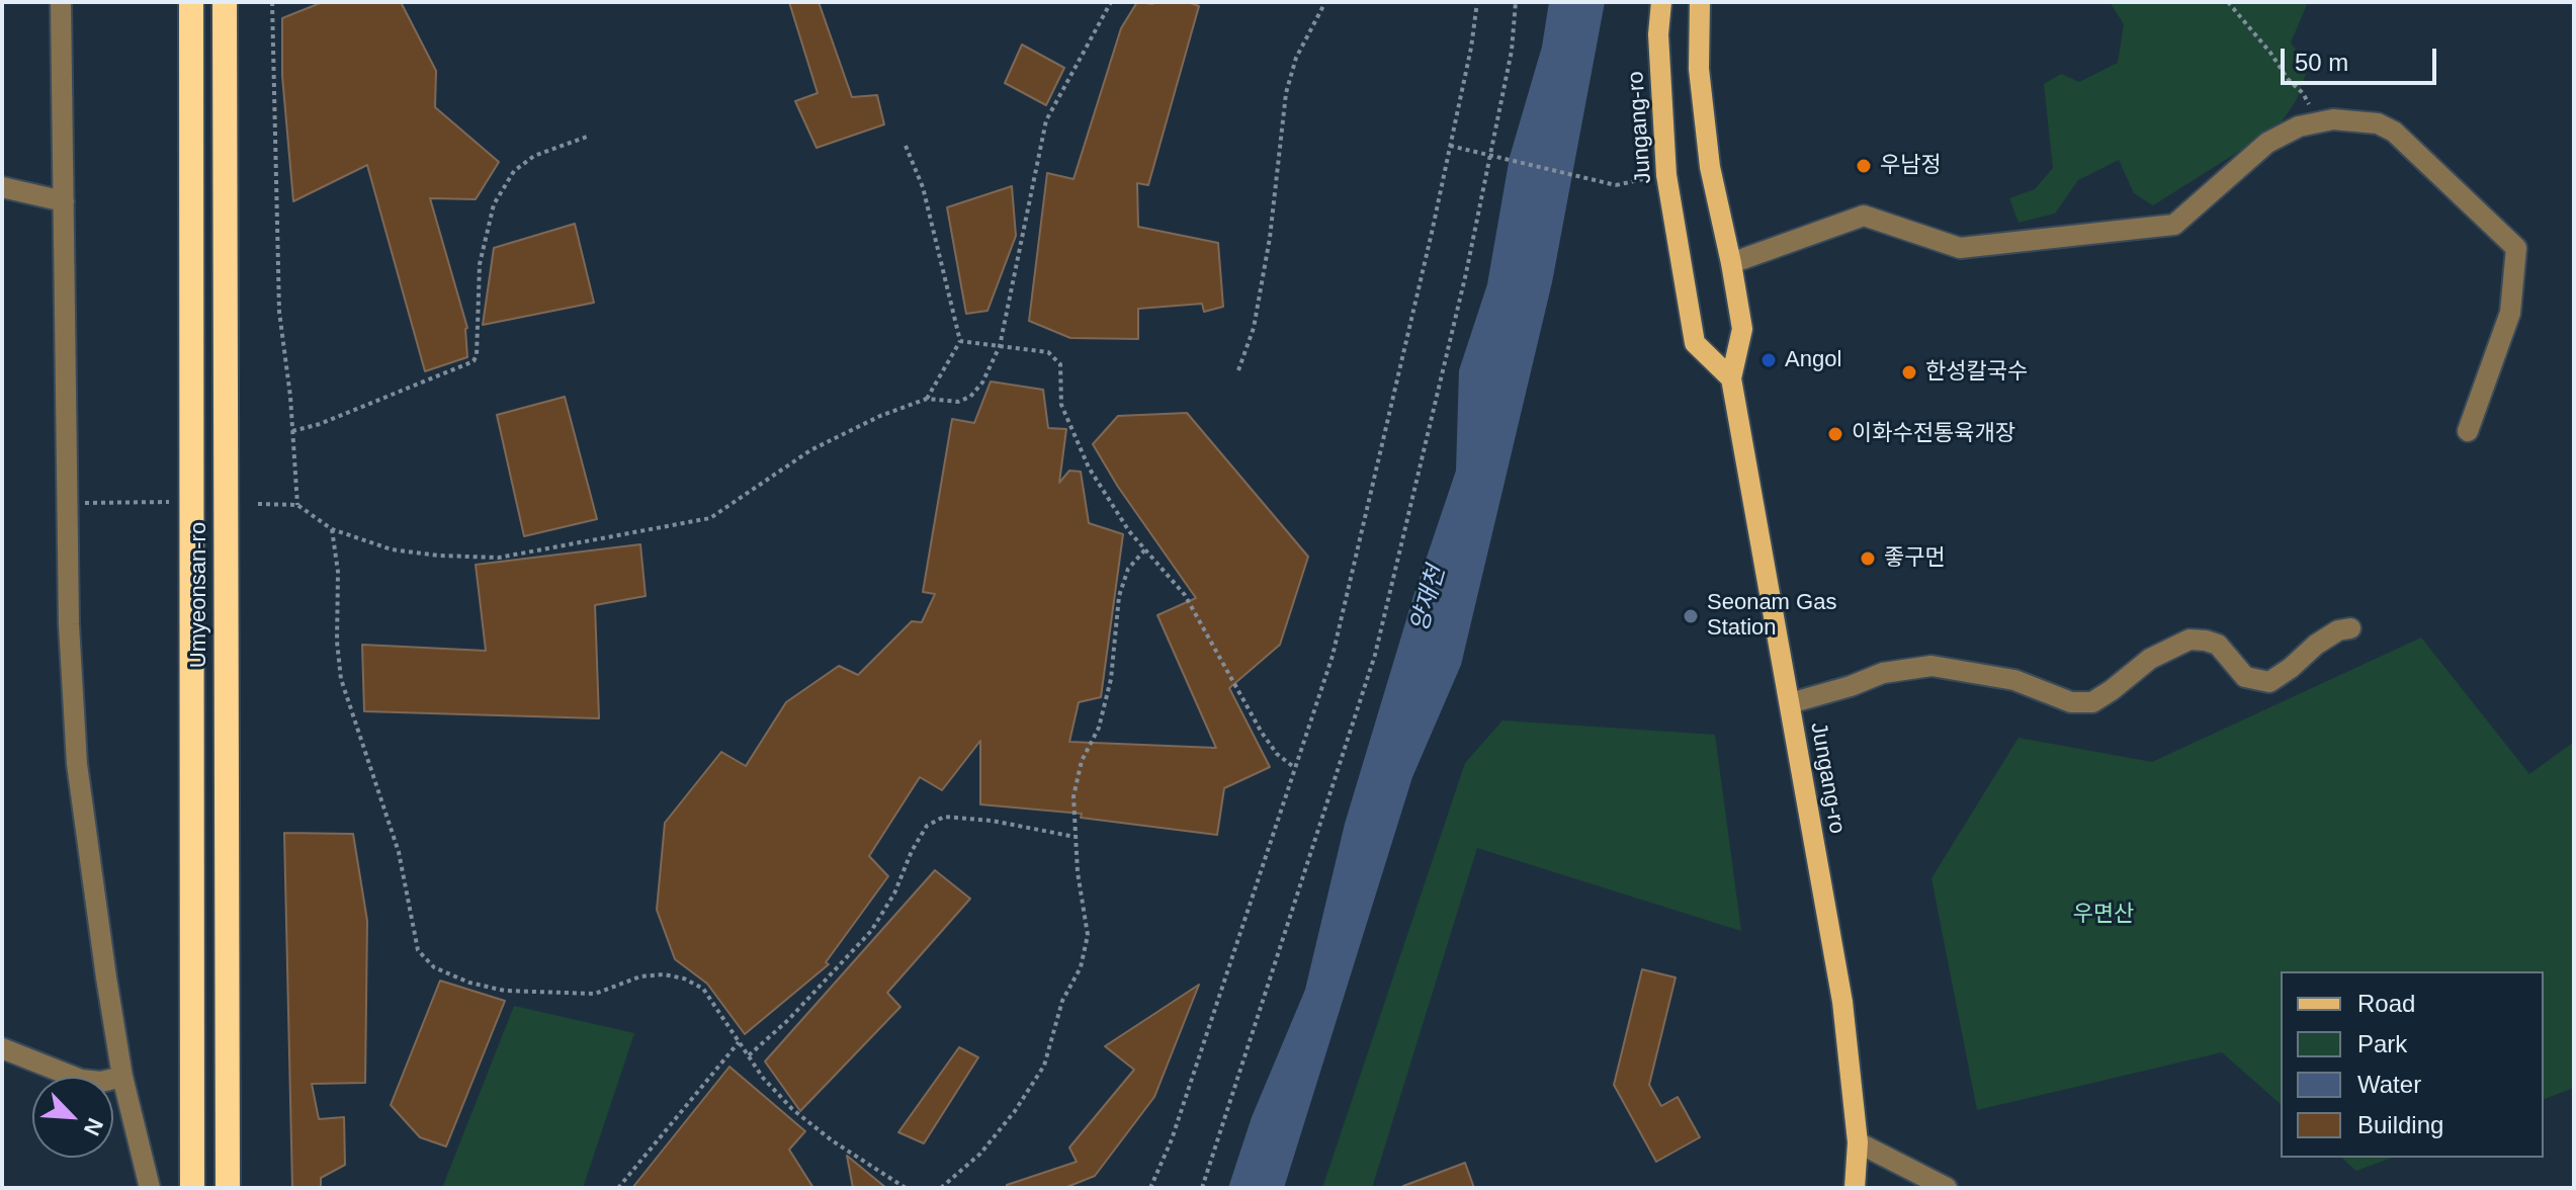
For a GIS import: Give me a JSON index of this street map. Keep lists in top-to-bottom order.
{
  "streets": {
    "highway": ["Umyeonsan-ro"],
    "main road": ["Jungang-ro"]
  },
  "water": ["양재천"],
  "parks": ["우면산"],
  "places": [
    "우남정",
    "Angol",
    "한성칼국수",
    "이화수전통육개장",
    "좋구먼",
    "Seonam Gas Station"
  ],
  "legend": [
    "Road",
    "Park",
    "Water",
    "Building"
  ],
  "scale_bar": "50 m",
  "north": "bottom right"
}
